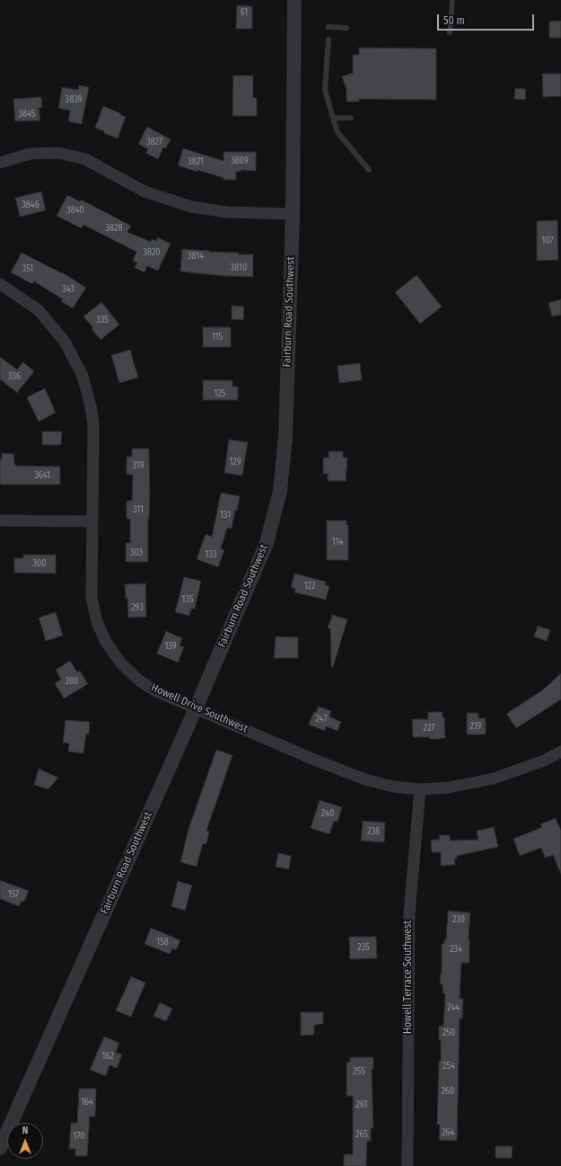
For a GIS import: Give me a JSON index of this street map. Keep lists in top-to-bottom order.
{
  "streets": {
    "street": ["Fairburn Road Southwest", "Howell Drive Southwest", "Howell Terrace Southwest"]
  },
  "crossings": [
    ["Fairburn Road Southwest", "Howell Drive Southwest"],
    ["Howell Drive Southwest", "Howell Terrace Southwest"]
  ],
  "house_numbers": [
    "61",
    "3839",
    "3845",
    "3827",
    "3809",
    "3821",
    "3846",
    "3840",
    "3828",
    "107",
    "3820",
    "3814",
    "3810",
    "351",
    "343",
    "335",
    "115",
    "336",
    "125",
    "129",
    "319",
    "3641",
    "311",
    "131",
    "114",
    "303",
    "133",
    "300",
    "122",
    "135",
    "293",
    "139",
    "280",
    "247",
    "219",
    "227",
    "240",
    "238",
    "157",
    "230",
    "158",
    "235",
    "234",
    "244",
    "250",
    "162",
    "254",
    "255",
    "260",
    "164",
    "261",
    "264",
    "265",
    "170"
  ],
  "scale_bar": "50 m",
  "north": "top"
}
